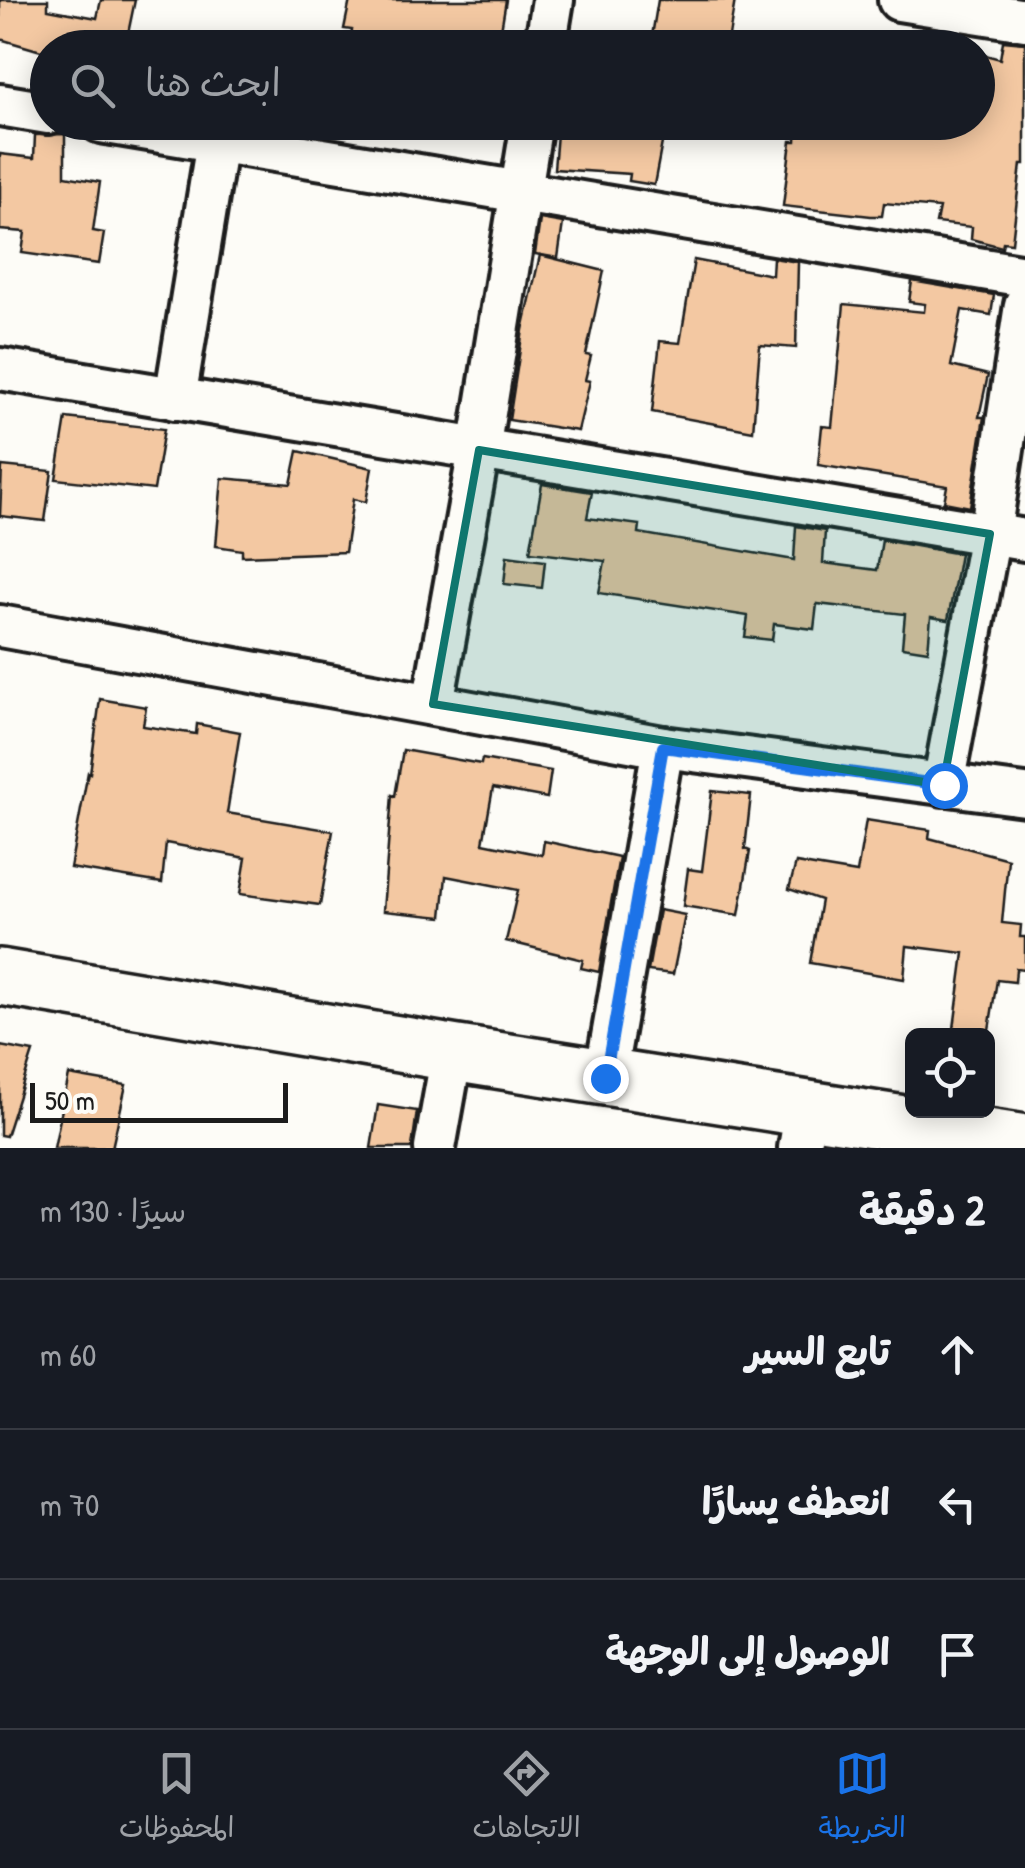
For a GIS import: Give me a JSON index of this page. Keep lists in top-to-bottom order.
{
  "scale_bar": "50 m",
  "page": {
    "search": "ابحث هنا",
    "scale": "50 m",
    "heading": ["2 دقيقة", "سيرًا · 130 m"],
    "list": [
      ["تابع السير", "60 m"],
      ["انعطف يسارًا", "70 m"],
      "الوصول إلى الوجهة"
    ],
    "nav": ["الخريطة", "الاتجاهات", "المحفوظات"]
  }
}
